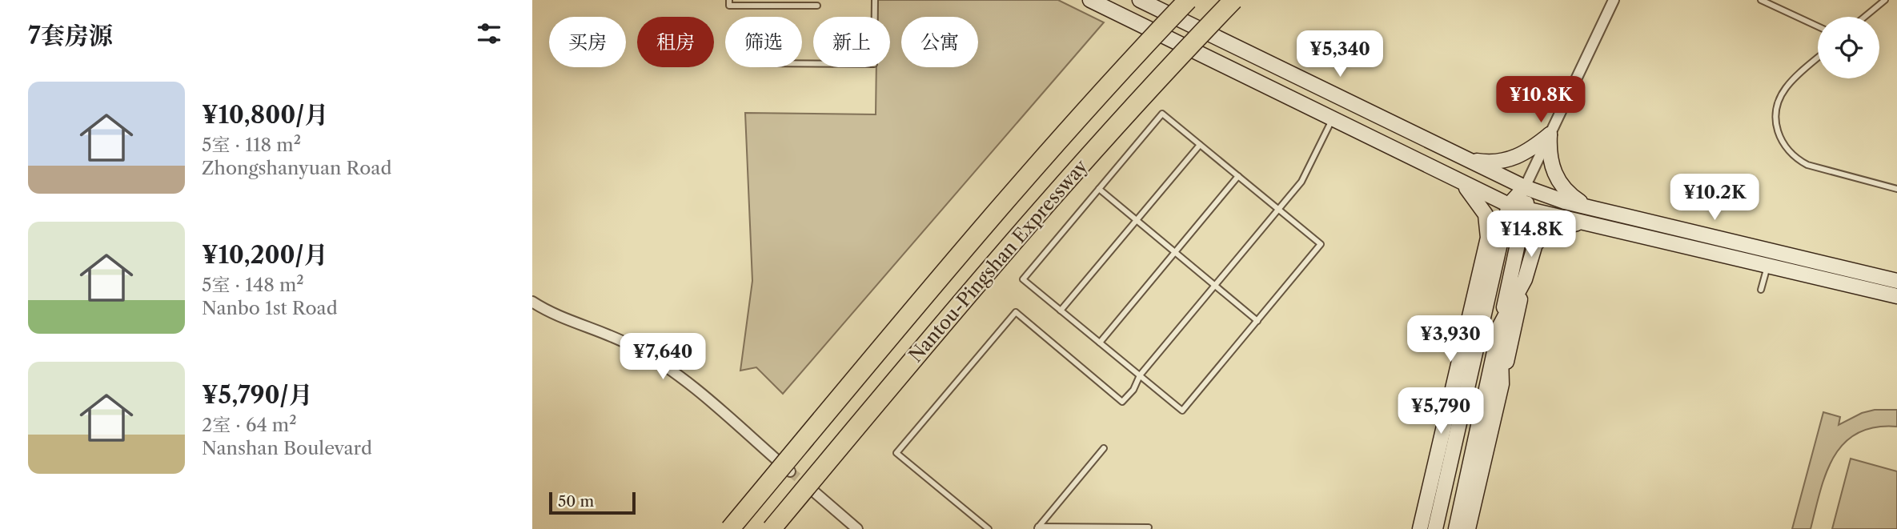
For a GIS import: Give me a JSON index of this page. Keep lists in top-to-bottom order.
{
  "streets": {
    "highway": ["Nantou-Pingshan Expressway"]
  },
  "scale_bar": "50 m",
  "page": {
    "heading": "7套房源",
    "chip": [
      "买房",
      "租房",
      "筛选",
      "新上",
      "公寓"
    ],
    "price": [
      "¥5,340",
      "¥10.8K",
      "¥10.2K",
      "¥14.8K",
      "¥3,930",
      "¥7,640",
      "¥5,790"
    ],
    "list": [
      {
        "name": "¥10,800/月",
        "note": "5室 · 118 m² · Zhongshanyuan Road"
      },
      {
        "name": "¥10,200/月",
        "note": "5室 · 148 m² · Nanbo 1st Road"
      },
      {
        "name": "¥5,790/月",
        "note": "2室 · 64 m² · Nanshan Boulevard"
      }
    ],
    "scale": "50 m"
  }
}
